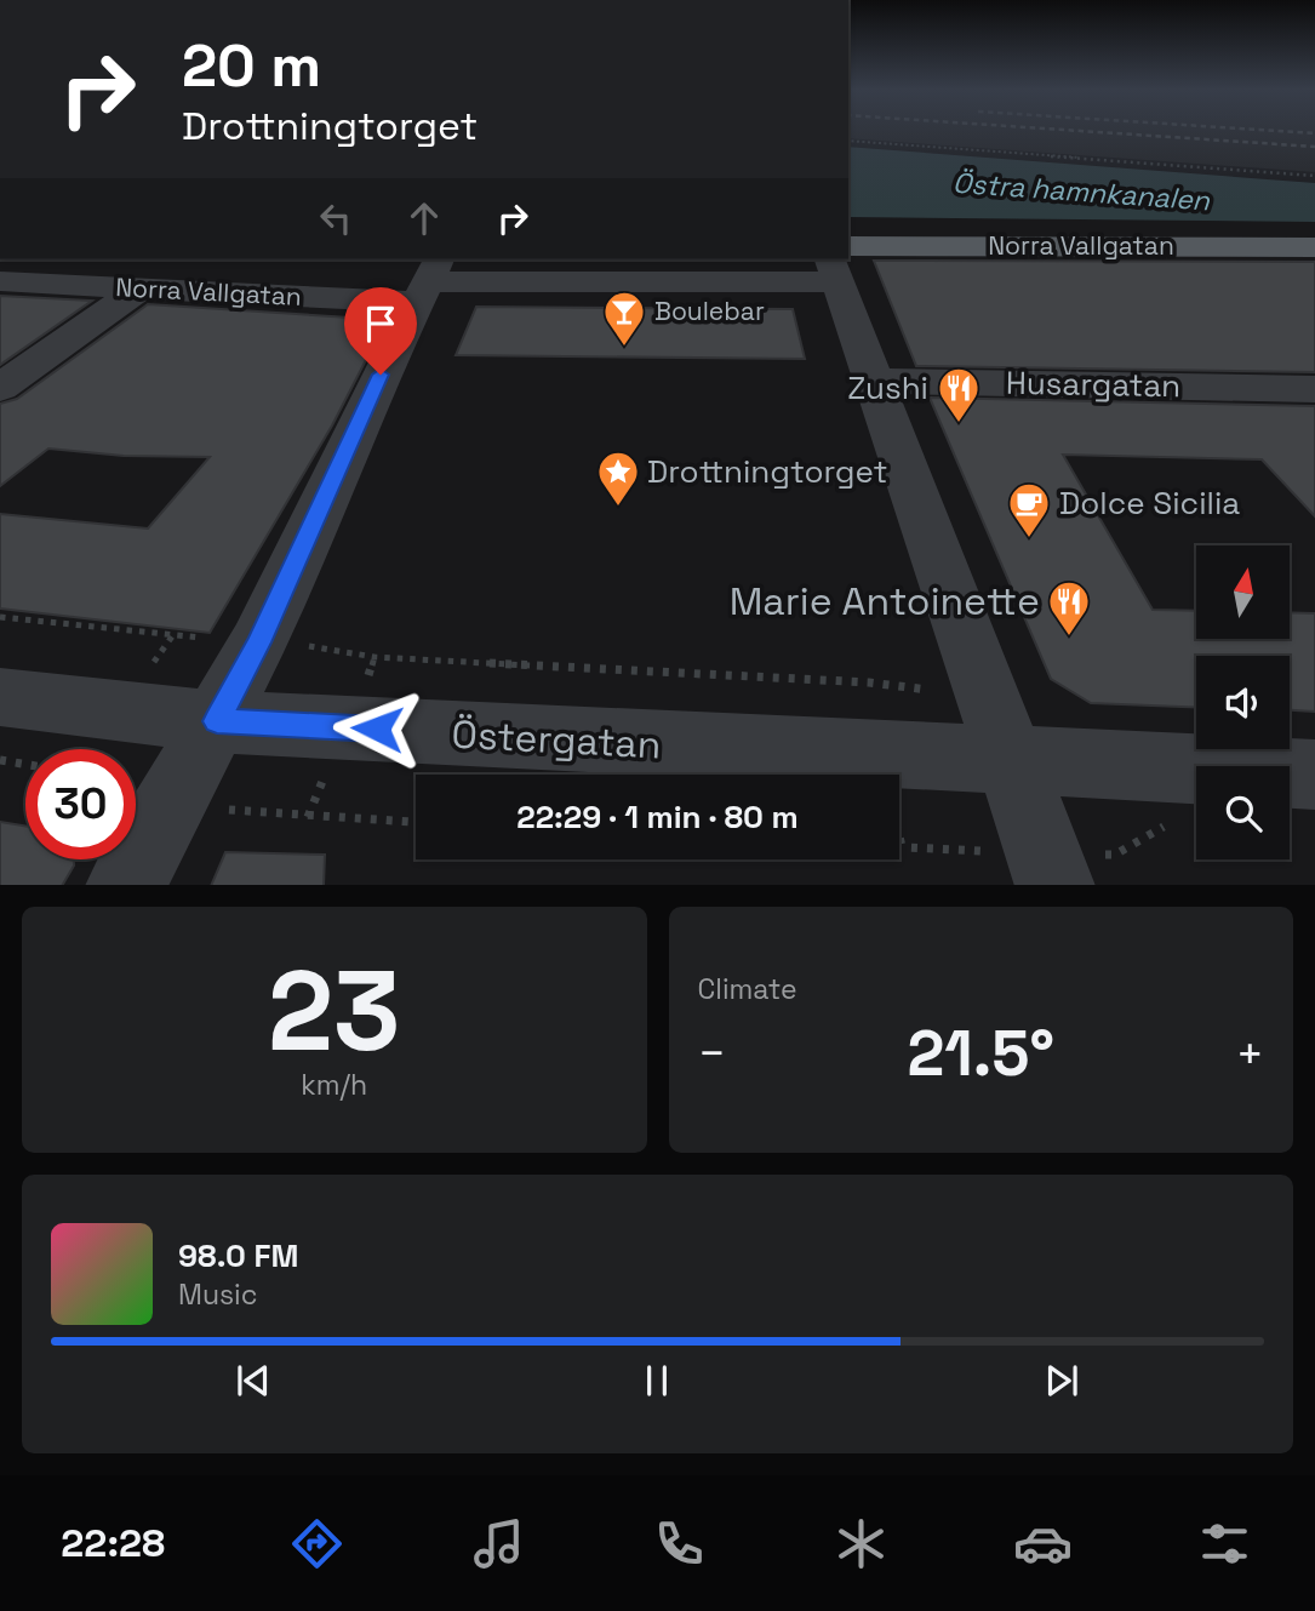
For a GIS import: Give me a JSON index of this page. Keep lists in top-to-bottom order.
{
  "streets": {
    "main road": ["Norra Vallgatan"],
    "street": ["Husargatan", "Östergatan"]
  },
  "water": ["Östra hamnkanalen"],
  "places": {
    "bar": ["Boulebar"],
    "restaurant": ["Zushi", "Marie Antoinette"],
    "place": ["Drottningtorget"],
    "cafe": ["Dolce Sicilia"]
  },
  "north": "top",
  "page": {
    "turn": ["20 m", "Drottningtorget"],
    "limit": "30",
    "trip": "22:29 · 1 min · 80 m",
    "tile": [
      ["23", "km/h"],
      "Climate"
    ],
    "heat": ["−", "21.5°", "+"],
    "song": ["98.0 FM", "Music"],
    "tabs": "22:28"
  }
}
